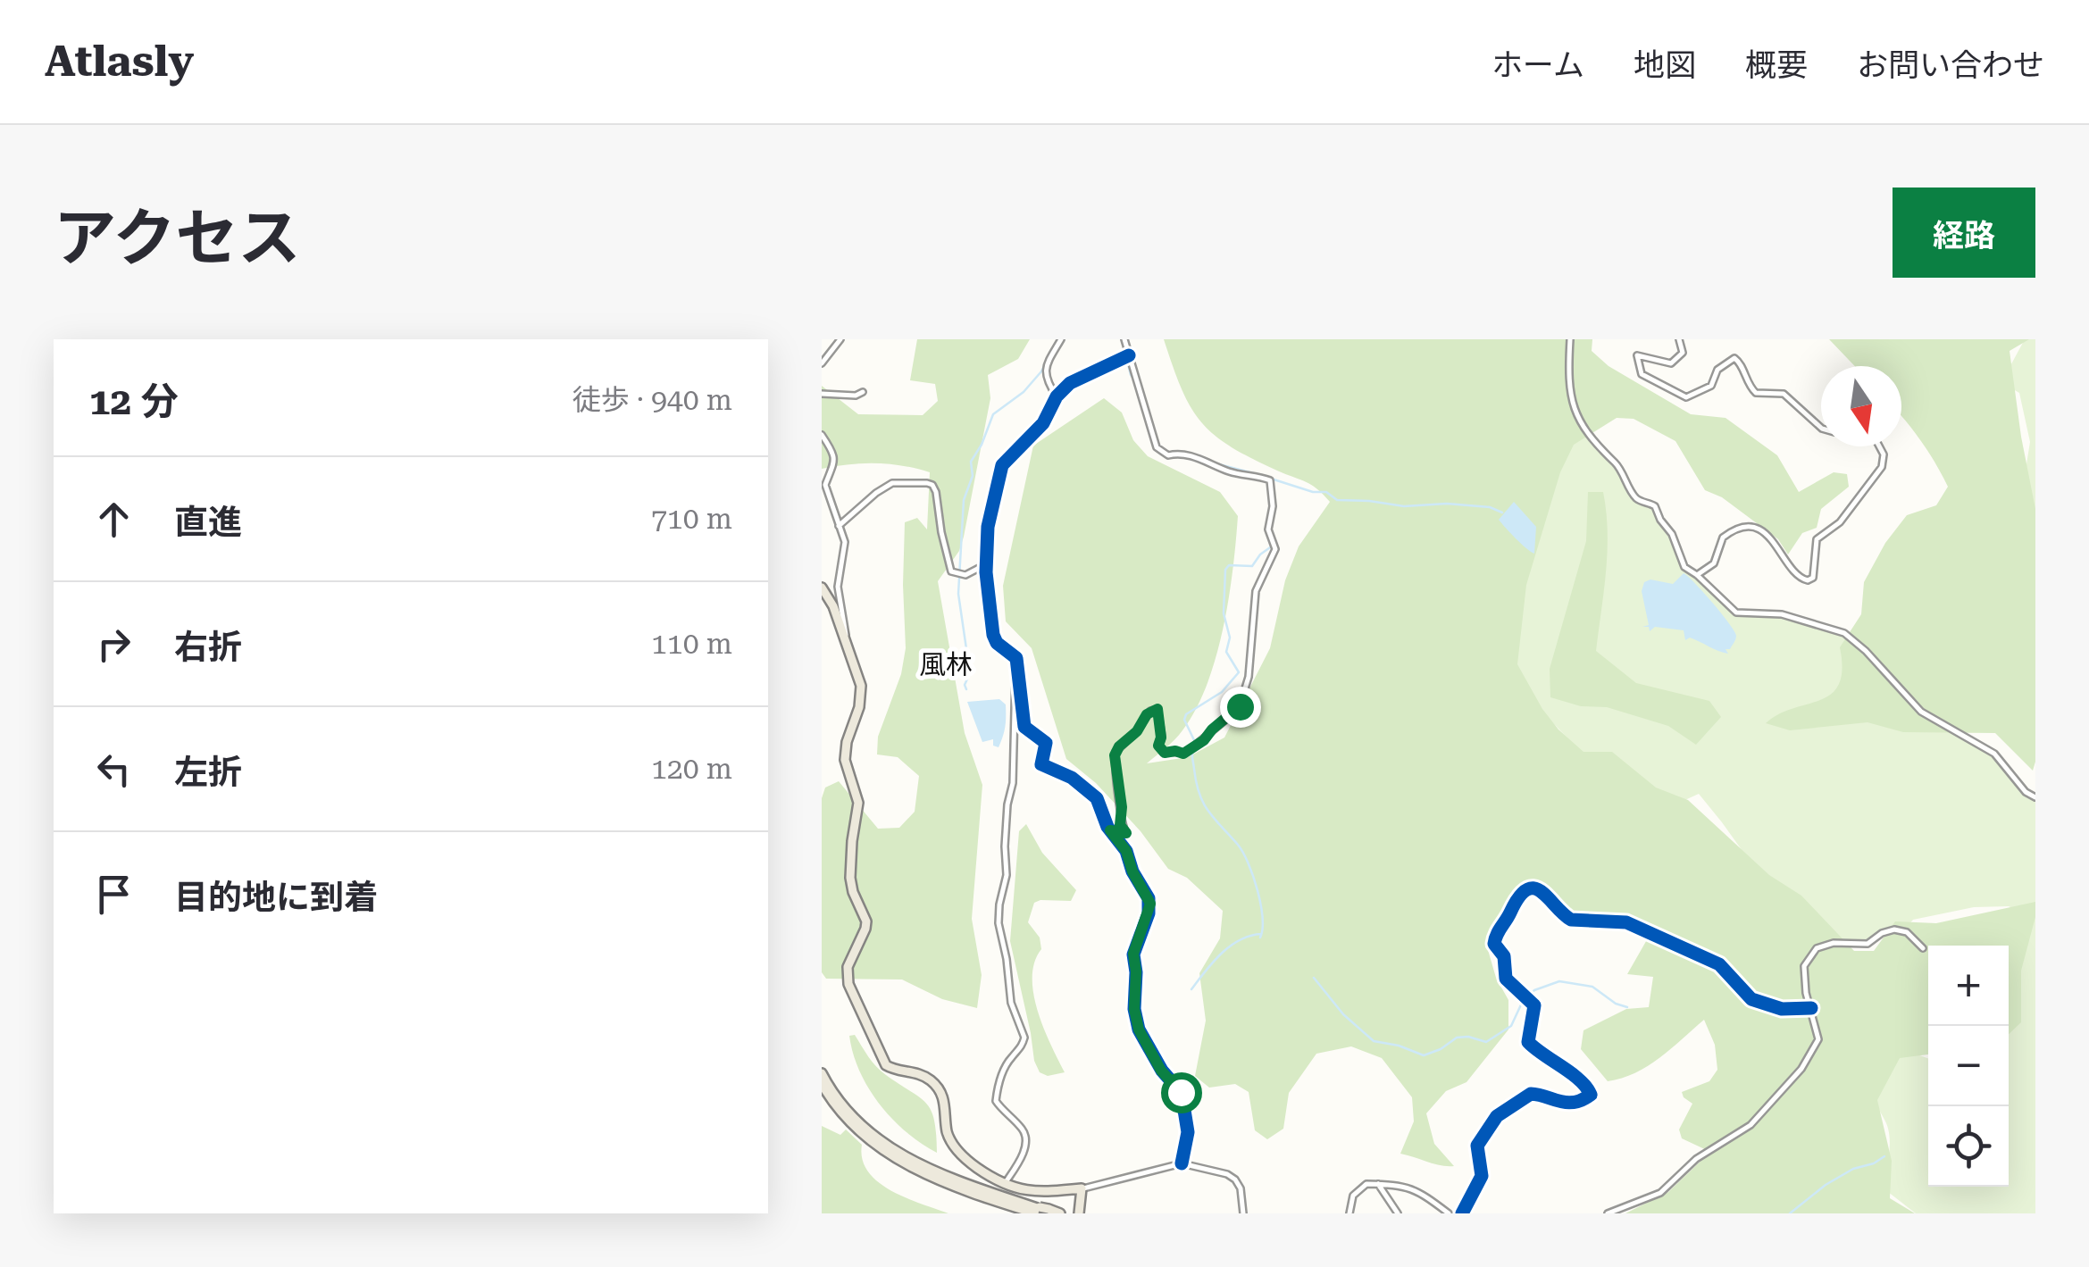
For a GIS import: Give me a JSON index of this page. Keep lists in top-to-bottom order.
{
  "districts": ["風林"],
  "north": "bottom",
  "page": {
    "header": "Atlasly",
    "nav": [
      "ホーム",
      "地図",
      "概要",
      "お問い合わせ"
    ],
    "title": "アクセス",
    "buttons": "経路",
    "heading": ["12 分", "徒歩 · 940 m"],
    "list": [
      ["直進", "710 m"],
      ["右折", "110 m"],
      ["左折", "120 m"],
      "目的地に到着"
    ],
    "map_buttons": ["+", "−"]
  }
}
